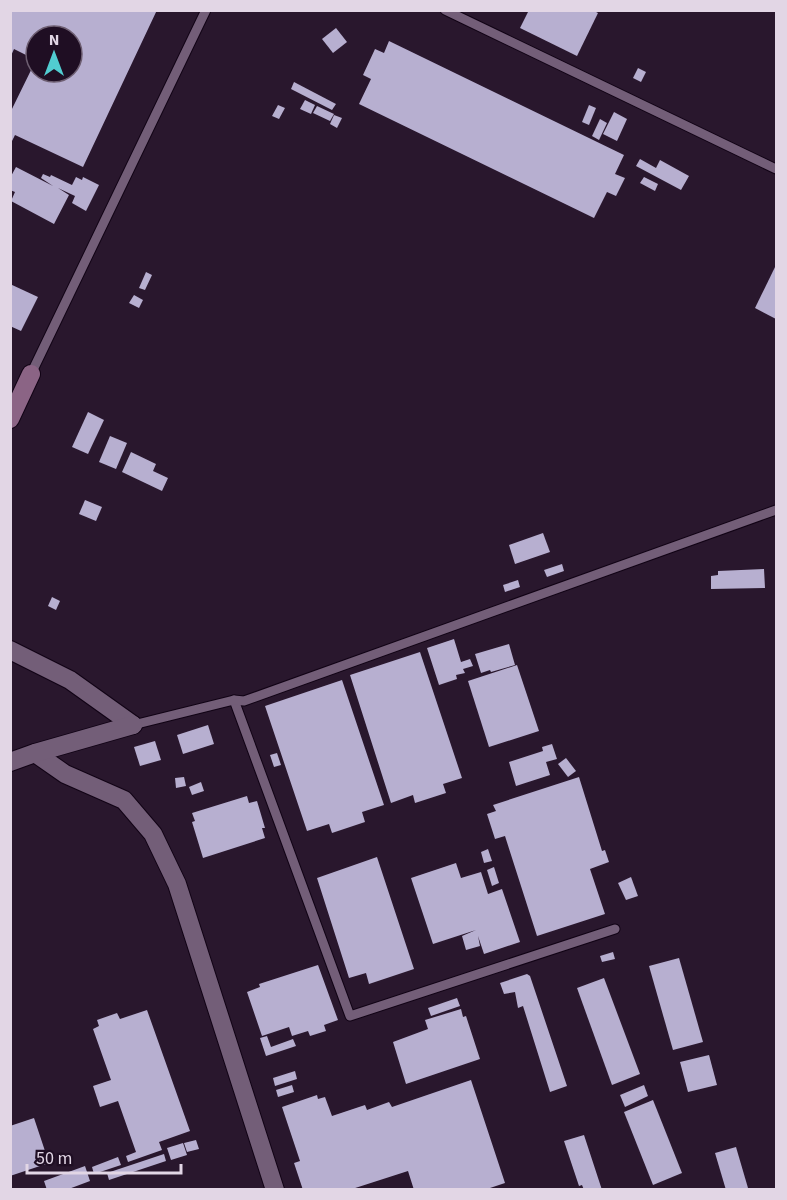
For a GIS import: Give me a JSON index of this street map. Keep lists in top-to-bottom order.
{
  "scale_bar": "50 m",
  "north": "top"
}
